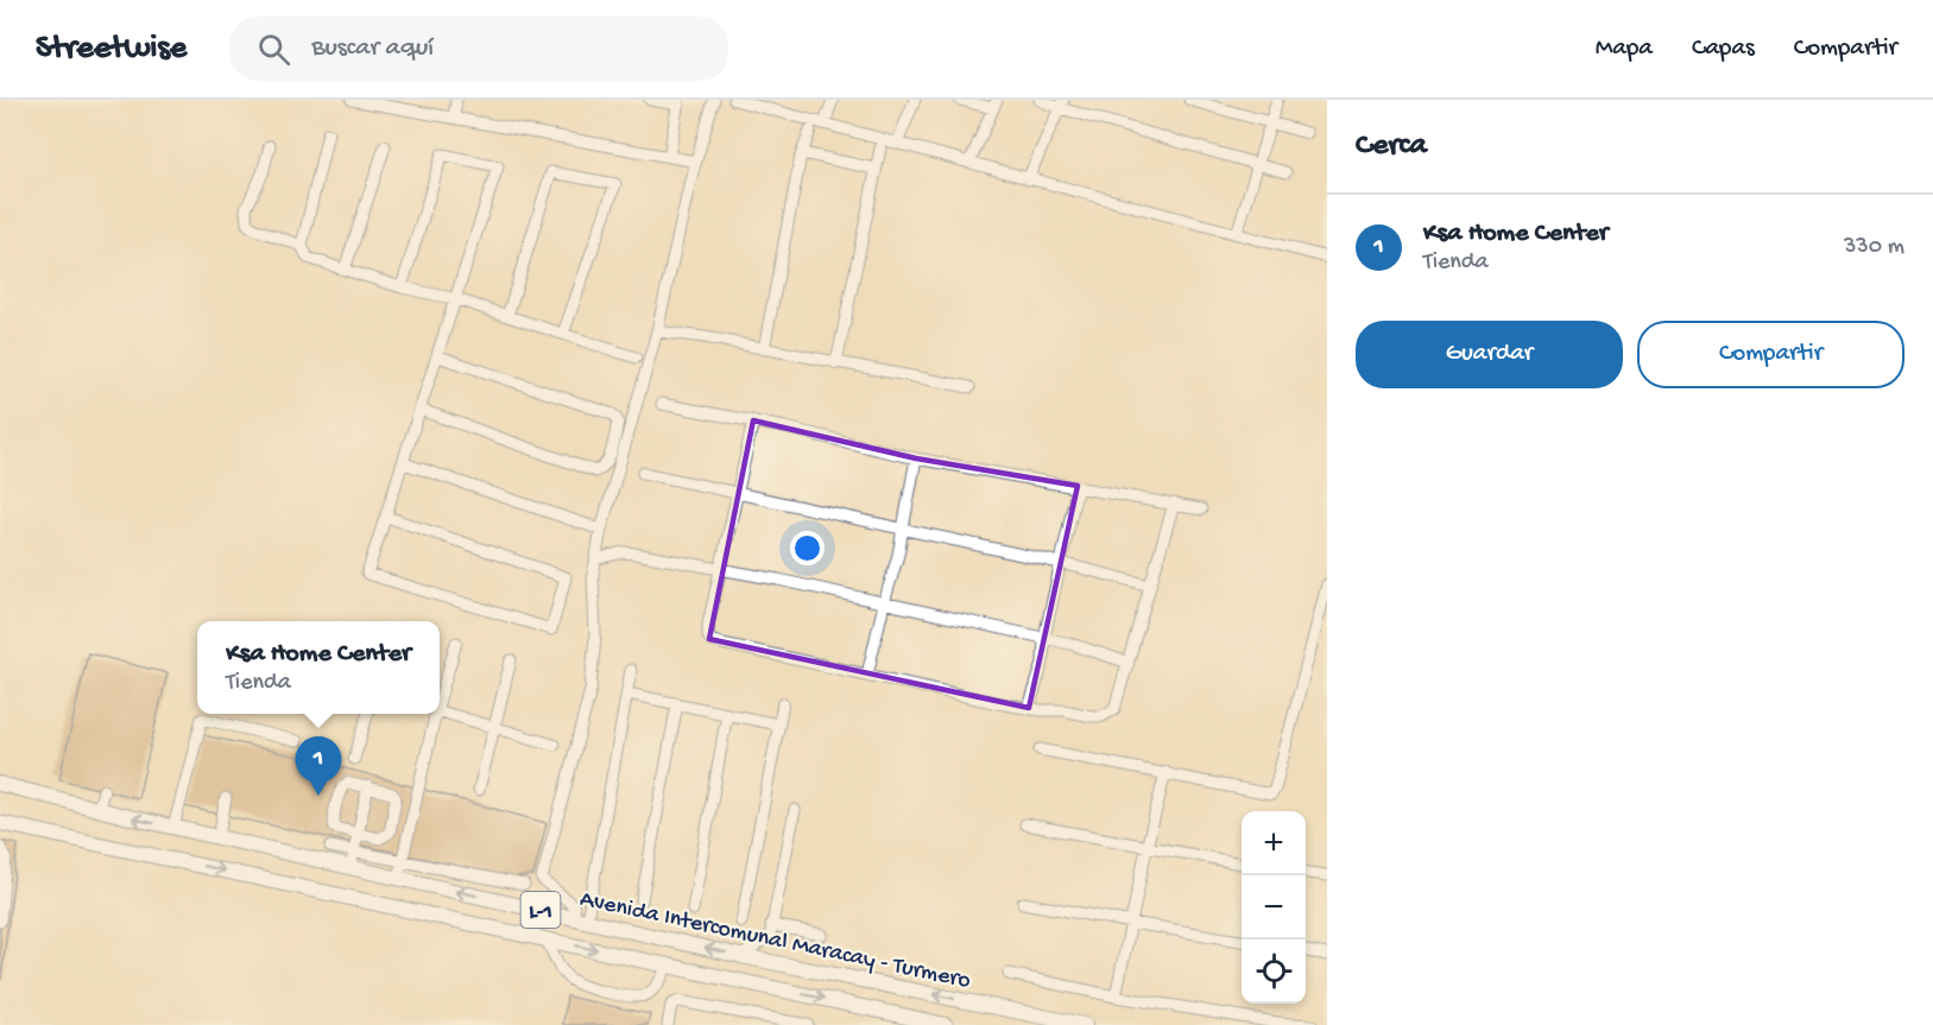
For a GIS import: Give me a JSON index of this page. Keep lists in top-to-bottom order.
{
  "streets": {
    "main road": ["L-1", "Avenida Intercomunal Maracay - Turmero"]
  },
  "page": {
    "header": "Streetwise",
    "search": "Buscar aquí",
    "nav": ["Mapa", "Capas", "Compartir"],
    "heading": "Cerca",
    "list": [
      {
        "mark": "1",
        "name": "Ksa Home Center",
        "note": "Tienda",
        "value": "330 m"
      }
    ],
    "buttons": ["Guardar", "Compartir"],
    "popup": ["Ksa Home Center", "Tienda"],
    "pins": "1",
    "map_buttons": ["+", "−"]
  }
}
